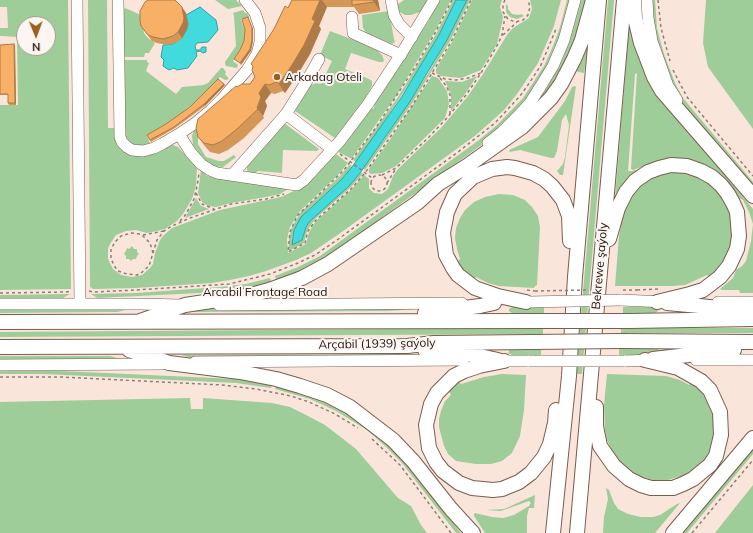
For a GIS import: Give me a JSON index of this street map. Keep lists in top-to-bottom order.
{
  "streets": {
    "main road": ["Bekrewe şaýoly", "Arçabil (1939) şaýoly"],
    "street": ["Arcabil Frontage Road"]
  },
  "places": ["Arkadag Oteli"],
  "north": "bottom"
}
